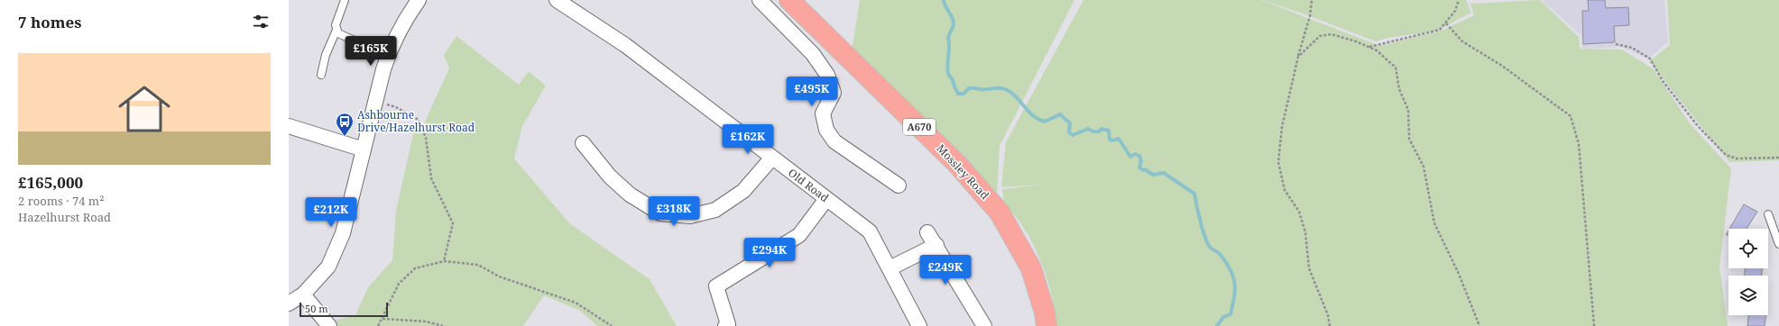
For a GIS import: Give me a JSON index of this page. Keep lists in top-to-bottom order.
{
  "streets": {
    "main road": ["A670", "Mossley Road"],
    "street": ["Old Road"]
  },
  "places": {
    "bus stop": ["Ashbourne Drive/Hazelhurst Road"]
  },
  "scale_bar": "50 m",
  "page": {
    "heading": "7 homes",
    "price": [
      "£165K",
      "£495K",
      "£162K",
      "£318K",
      "£212K",
      "£294K",
      "£249K"
    ],
    "list": [
      {
        "name": "£165,000",
        "note": "2 rooms · 74 m² · Hazelhurst Road"
      }
    ],
    "scale": "50 m"
  }
}
